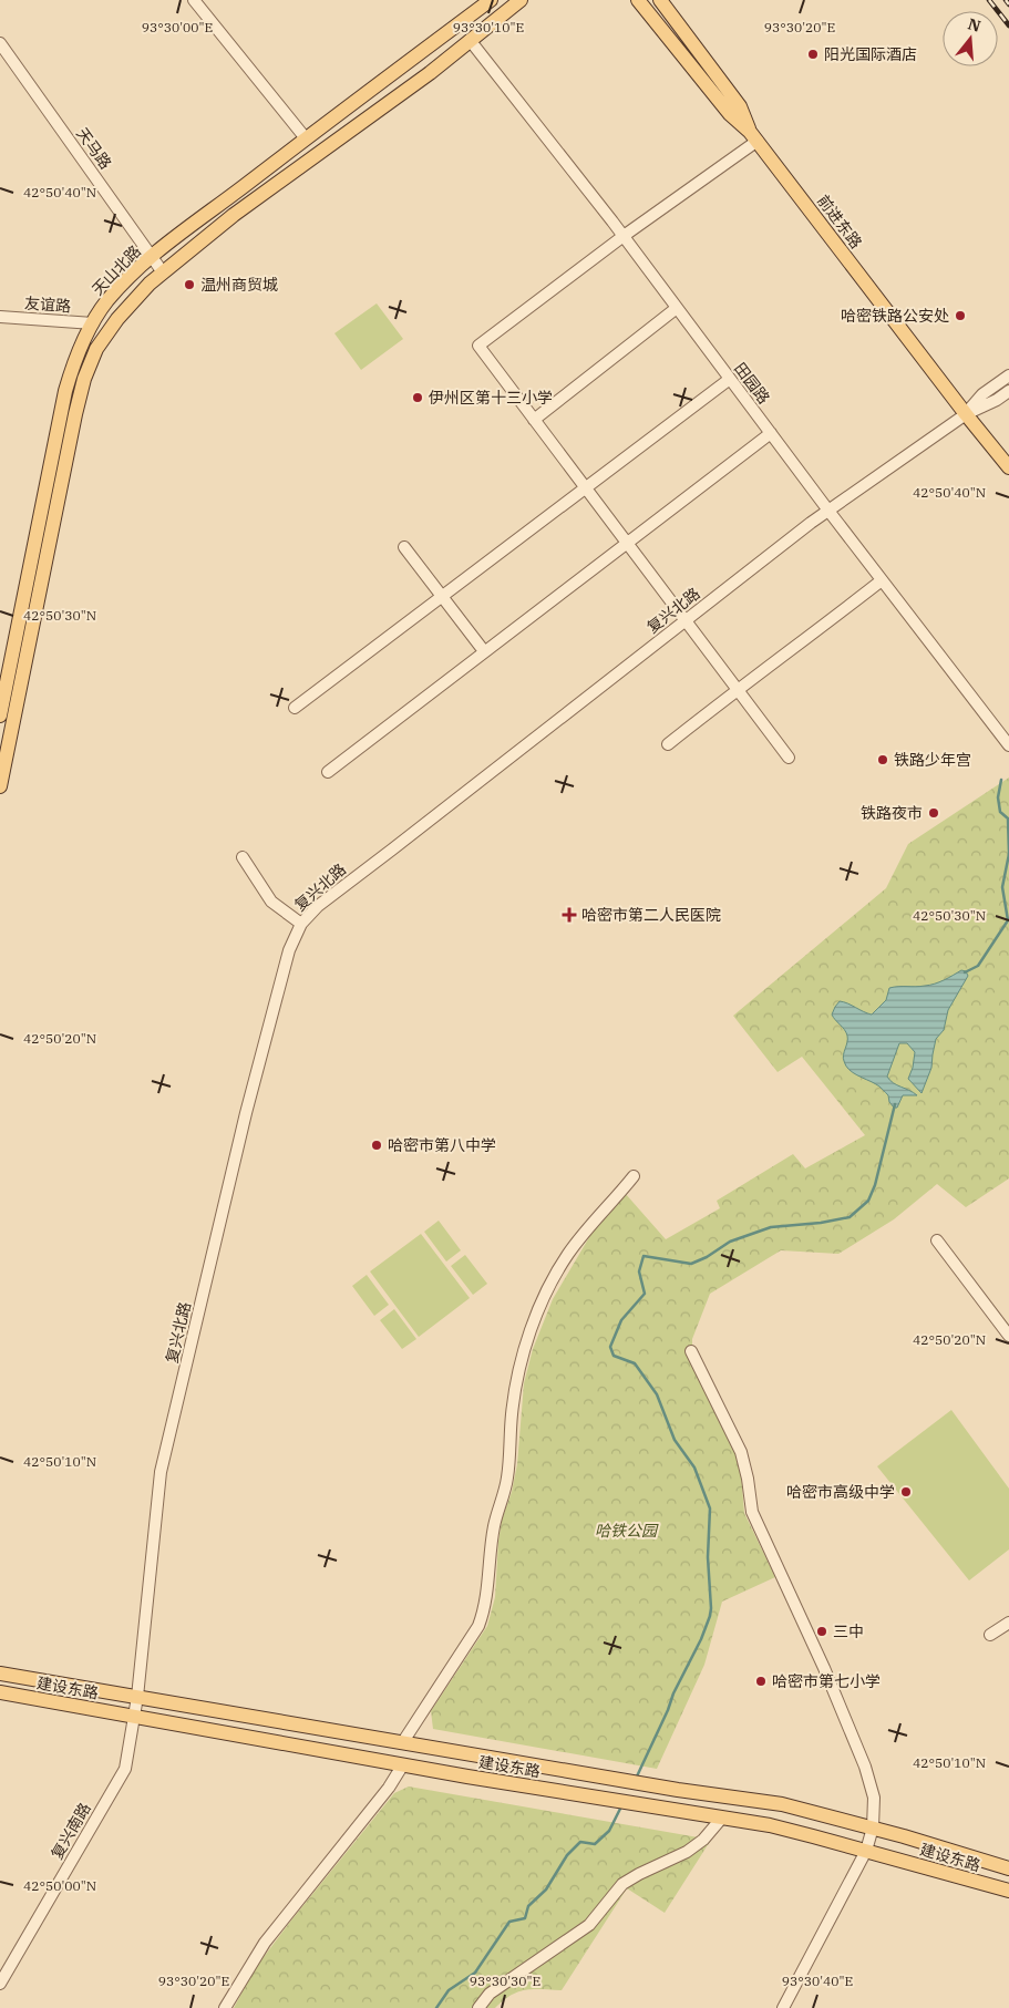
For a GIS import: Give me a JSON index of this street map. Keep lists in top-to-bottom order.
{
  "streets": {
    "main road": ["前进东路", "天山北路", "建设东路"],
    "street": [
      "天马路",
      "友谊路",
      "田园路",
      "复兴北路",
      "复兴南路"
    ]
  },
  "crossings": [
    ["天马路", "天山北路"],
    ["前进东路", "复兴北路"],
    ["天山北路", "友谊路"],
    ["田园路", "复兴北路"],
    ["复兴北路", "建设东路"],
    ["复兴北路", "复兴南路"],
    ["建设东路", "复兴南路"]
  ],
  "parks": ["哈铁公园"],
  "places": {
    "other": [
      "阳光国际酒店",
      "温州商贸城",
      "哈密铁路公安处",
      "伊州区第十三小学",
      "铁路少年宫",
      "铁路夜市",
      "哈密市第八中学",
      "哈密市高级中学",
      "三中",
      "哈密市第七小学"
    ],
    "health": ["哈密市第二人民医院"]
  },
  "north": "top",
  "coordinates": [
    "93°30'00\"E",
    "93°30'10\"E",
    "93°30'20\"E",
    "42°50'40\"N",
    "42°50'30\"N",
    "42°50'20\"N",
    "42°50'10\"N",
    "42°50'00\"N",
    "93°30'30\"E",
    "93°30'40\"E"
  ]
}
